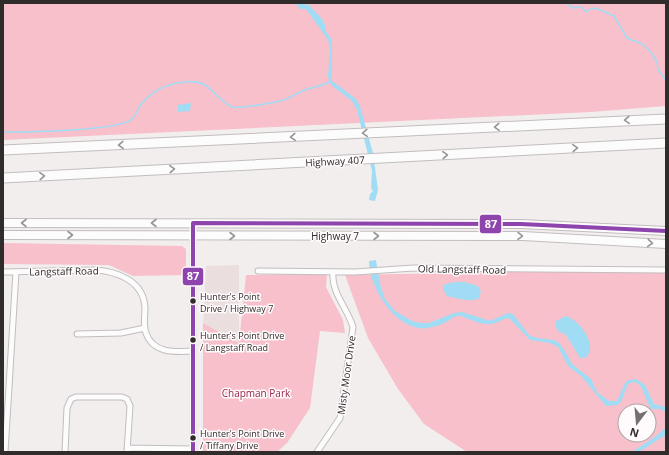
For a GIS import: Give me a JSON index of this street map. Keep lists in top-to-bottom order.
{
  "streets": {
    "highway": ["Highway 407"],
    "main road": ["Highway 7"],
    "street": ["Old Langstaff Road", "Langstaff Road", "Misty Moor Drive"]
  },
  "crossings": [
    ["Old Langstaff Road", "Misty Moor Drive"]
  ],
  "parks": ["Chapman Park"],
  "places": ["Hunter's Point Drive / Highway 7", "Hunter's Point Drive / Langstaff Road", "Hunter's Point Drive / Tiffany Drive"],
  "lines": ["transit line 87"],
  "north": "bottom"
}
